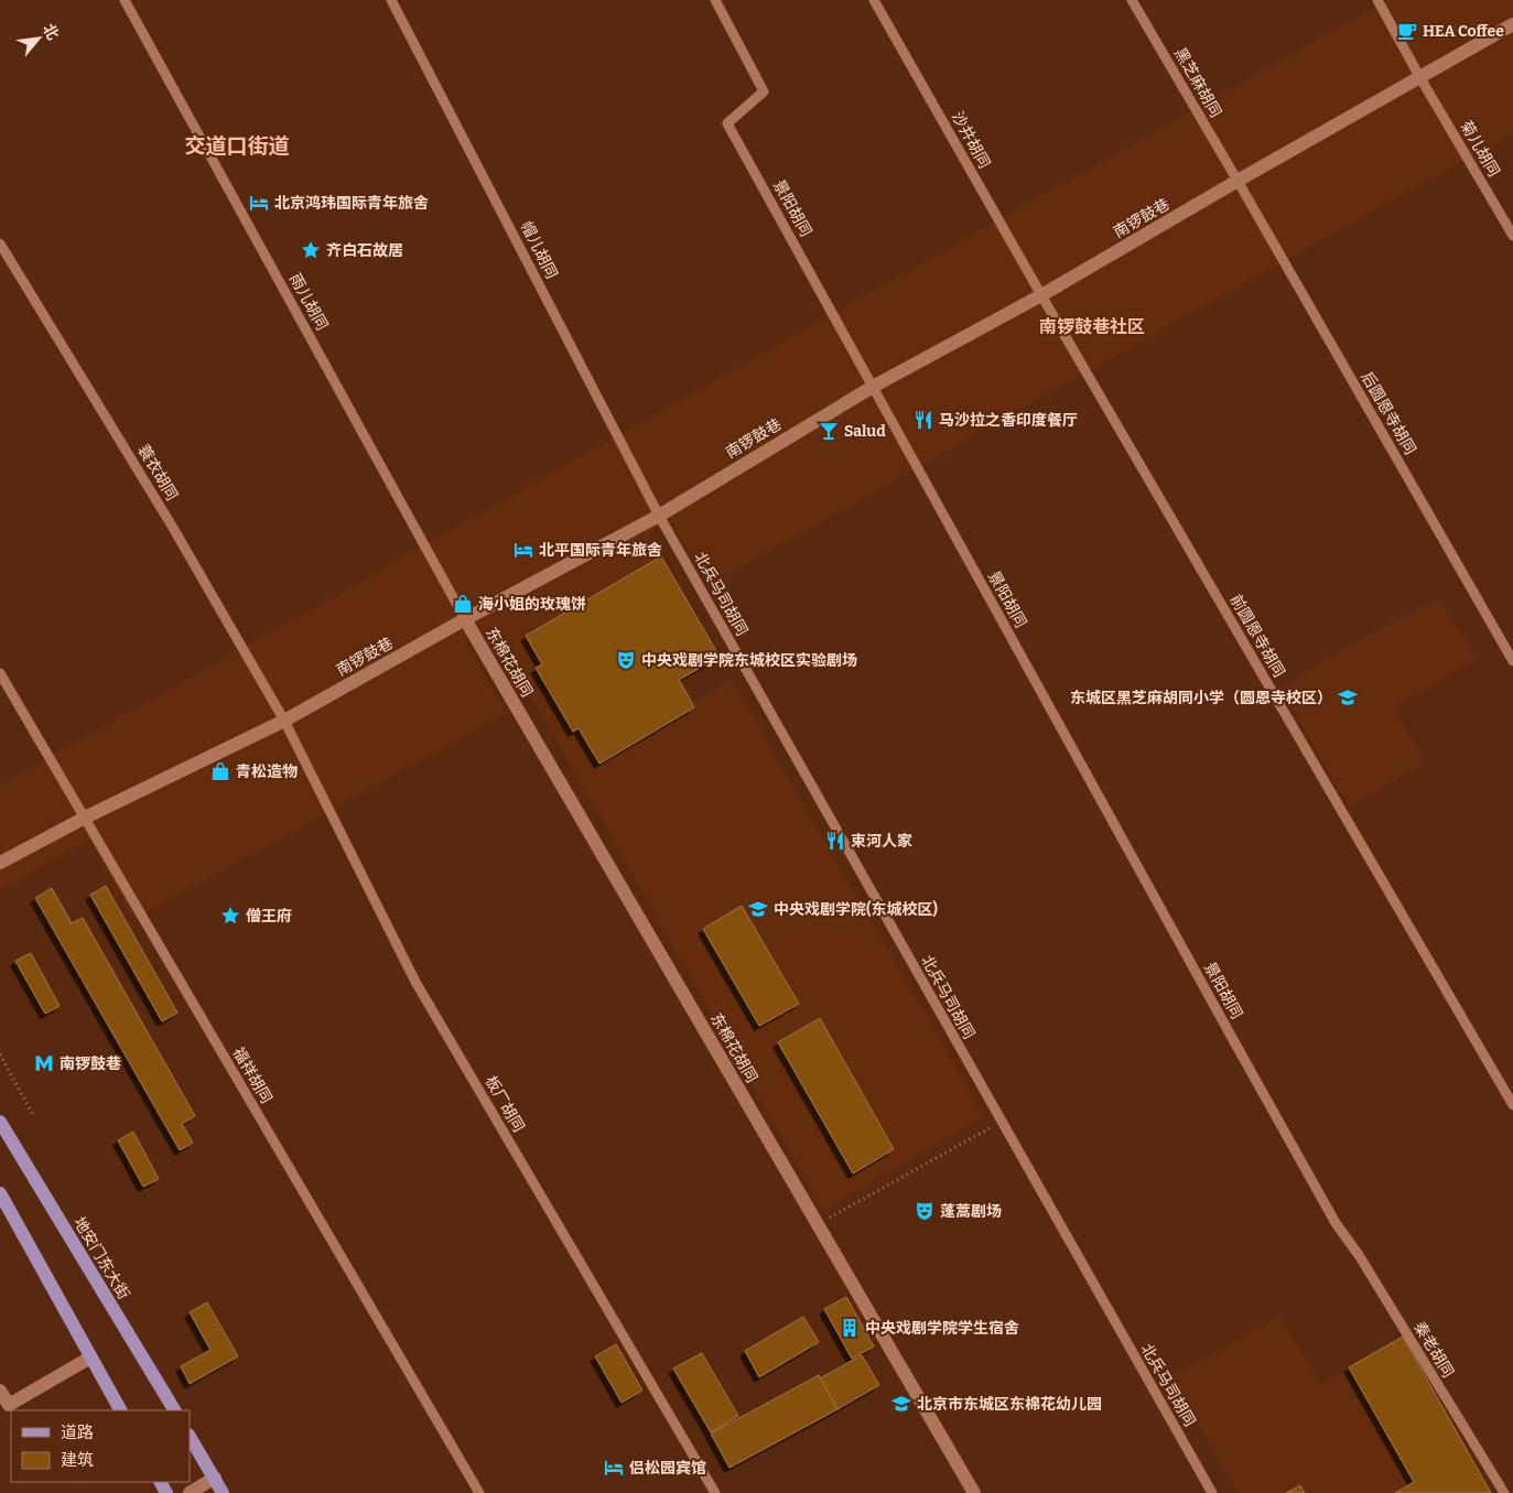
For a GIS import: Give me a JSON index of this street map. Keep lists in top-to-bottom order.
{
  "streets": {
    "main road": ["地安门东大街"],
    "street": ["南锣鼓巷", "东棉花胡同"],
    "lane": [
      "黑芝麻胡同",
      "沙井胡同",
      "菊儿胡同",
      "景阳胡同",
      "帽儿胡同",
      "雨儿胡同",
      "后圆恩寺胡同",
      "蓑衣胡同",
      "北兵马司胡同",
      "前圆恩寺胡同",
      "福祥胡同",
      "板厂胡同",
      "秦老胡同"
    ]
  },
  "crossings": [
    ["黑芝麻胡同", "南锣鼓巷"],
    ["黑芝麻胡同", "后圆恩寺胡同"],
    ["沙井胡同", "南锣鼓巷"],
    ["沙井胡同", "前圆恩寺胡同"],
    ["菊儿胡同", "南锣鼓巷"],
    ["景阳胡同", "南锣鼓巷"],
    ["景阳胡同", "秦老胡同"],
    ["南锣鼓巷", "帽儿胡同"],
    ["南锣鼓巷", "雨儿胡同"],
    ["南锣鼓巷", "后圆恩寺胡同"],
    ["南锣鼓巷", "蓑衣胡同"],
    ["南锣鼓巷", "北兵马司胡同"],
    ["南锣鼓巷", "前圆恩寺胡同"],
    ["南锣鼓巷", "东棉花胡同"],
    ["南锣鼓巷", "福祥胡同"],
    ["南锣鼓巷", "板厂胡同"],
    ["帽儿胡同", "北兵马司胡同"],
    ["雨儿胡同", "东棉花胡同"],
    ["蓑衣胡同", "板厂胡同"]
  ],
  "districts": ["交道口街道", "南锣鼓巷社区"],
  "places": {
    "cafe": ["HEA Coffee"],
    "hotel": ["北京鸿玮国际青年旅舍", "北平国际青年旅舍", "侣松园宾馆"],
    "place": ["齐白石故居", "僧王府"],
    "restaurant": ["马沙拉之香印度餐厅", "束河人家"],
    "bar": ["Salud"],
    "shop": ["海小姐的玫瑰饼", "青松造物"],
    "theatre": ["中央戏剧学院东城校区实验剧场", "蓬蒿剧场"],
    "school or university": ["东城区黑芝麻胡同小学（圆恩寺校区）", "中央戏剧学院(东城校区)", "北京市东城区东棉花幼儿园"],
    "metro station": ["南锣鼓巷"],
    "building": ["中央戏剧学院学生宿舍"]
  },
  "legend": ["道路", "建筑"],
  "north": "top right"
}
